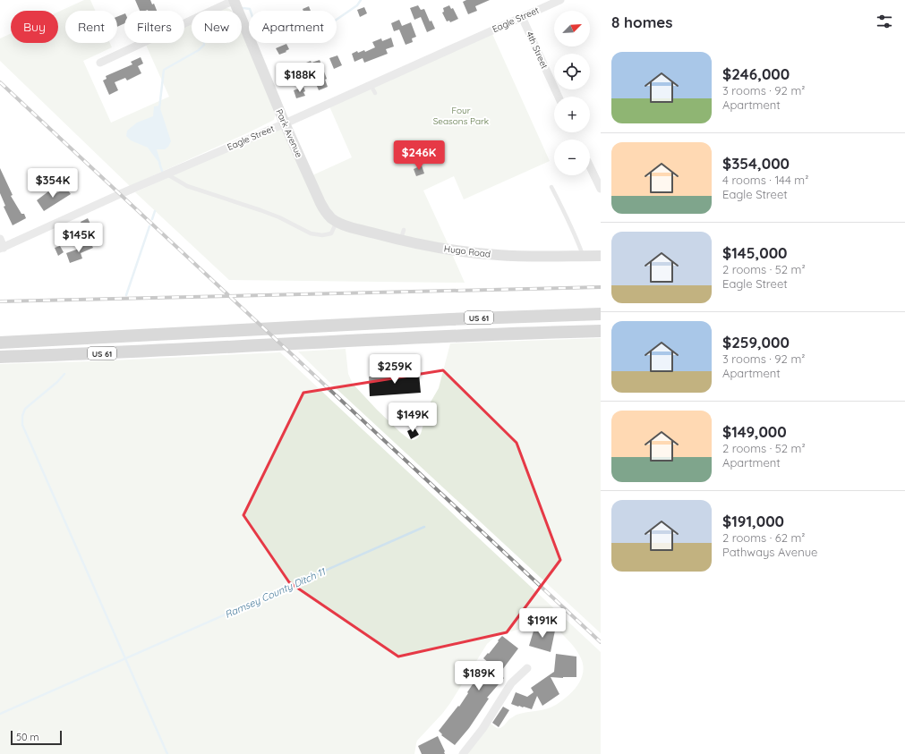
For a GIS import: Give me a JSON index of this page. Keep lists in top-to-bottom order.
{
  "streets": {
    "main road": ["US 61"],
    "street": [
      "Eagle Street",
      "4th Street",
      "Park Avenue",
      "Hugo Road"
    ]
  },
  "crossings": [
    ["Eagle Street", "4th Street"],
    ["Eagle Street", "Park Avenue"],
    ["Park Avenue", "Hugo Road"]
  ],
  "water": ["Ramsey County Ditch 11"],
  "parks": ["Four Seasons Park"],
  "scale_bar": "50 m",
  "north": "top right",
  "page": {
    "heading": "8 homes",
    "map_buttons": ["+", "−"],
    "chip": [
      "Buy",
      "Rent",
      "Filters",
      "New",
      "Apartment"
    ],
    "list": [
      {
        "name": "$246,000",
        "note": "3 rooms · 92 m² · Apartment"
      },
      {
        "name": "$354,000",
        "note": "4 rooms · 144 m² · Eagle Street"
      },
      {
        "name": "$145,000",
        "note": "2 rooms · 52 m² · Eagle Street"
      },
      {
        "name": "$259,000",
        "note": "3 rooms · 92 m² · Apartment"
      },
      {
        "name": "$149,000",
        "note": "2 rooms · 52 m² · Apartment"
      },
      {
        "name": "$191,000",
        "note": "2 rooms · 62 m² · Pathways Avenue"
      }
    ],
    "price": [
      "$188K",
      "$246K",
      "$354K",
      "$145K",
      "$259K",
      "$149K",
      "$191K",
      "$189K"
    ],
    "scale": "50 m"
  }
}
